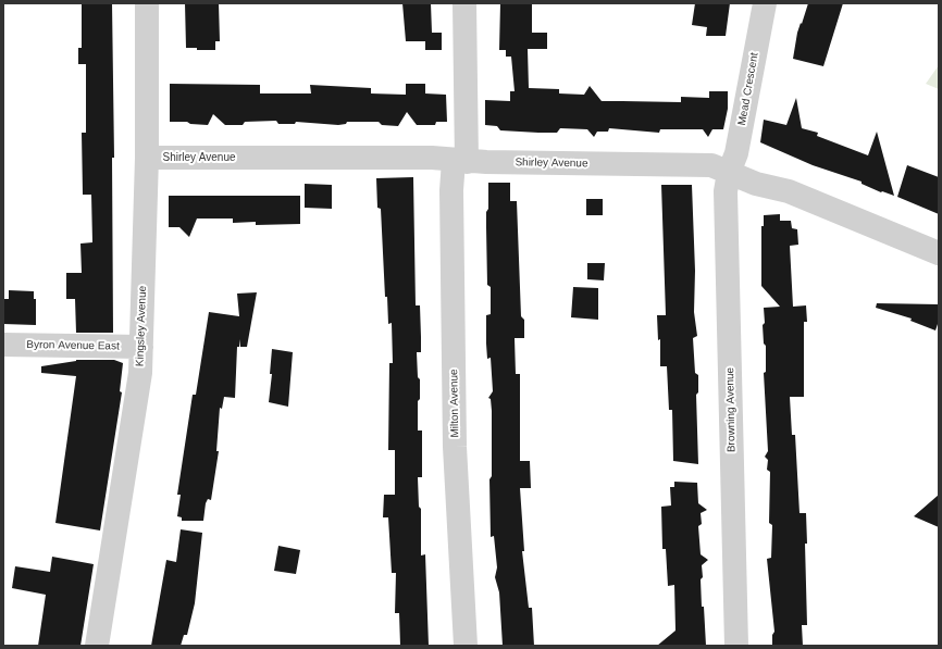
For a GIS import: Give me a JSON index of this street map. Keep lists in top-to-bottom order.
{
  "streets": {
    "street": [
      "Mead Crescent",
      "Shirley Avenue",
      "Kingsley Avenue",
      "Byron Avenue East",
      "Milton Avenue",
      "Browning Avenue"
    ]
  },
  "crossings": [
    ["Mead Crescent", "Shirley Avenue"],
    ["Mead Crescent", "Browning Avenue"],
    ["Shirley Avenue", "Kingsley Avenue"],
    ["Shirley Avenue", "Milton Avenue"],
    ["Shirley Avenue", "Browning Avenue"],
    ["Kingsley Avenue", "Byron Avenue East"]
  ]
}
